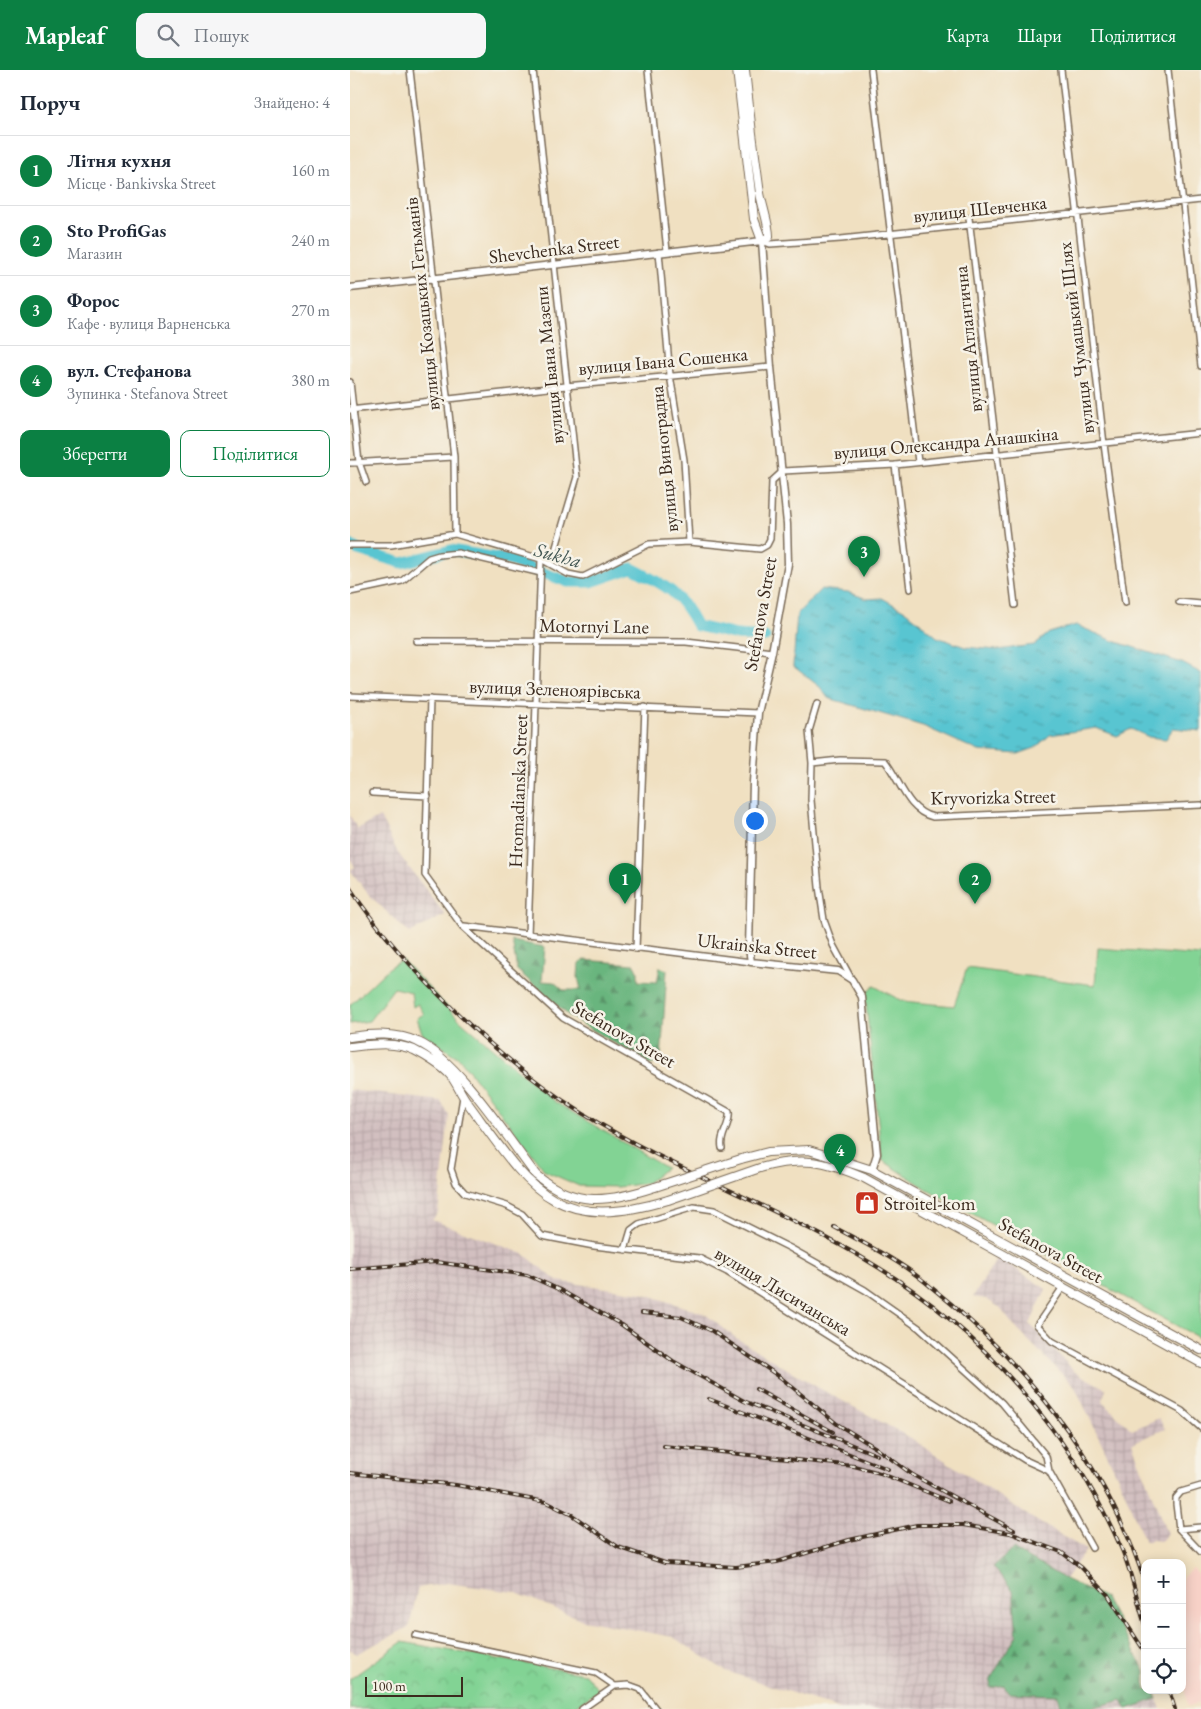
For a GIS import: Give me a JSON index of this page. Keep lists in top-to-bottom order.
{
  "streets": {
    "main road": ["Stefanova Street"],
    "street": [
      "вулиця Шевченка",
      "Shevchenka Street",
      "вулиця Козацьких Гетьманів",
      "вулиця Чумацький Шлях",
      "вулиця Атлантична",
      "вулиця Івана Сошенка",
      "вулиця Івана Мазепи",
      "вулиця Олександра Анашкіна",
      "вулиця Виноградна",
      "Motornyi Lane",
      "вулиця Зеленоярівська",
      "Hromadianska Street",
      "Kryvorizka Street",
      "Ukrainska Street",
      "вулиця Лисичанська"
    ]
  },
  "crossings": [
    ["вулиця Шевченка", "Shevchenka Street"],
    ["вулиця Шевченка", "вулиця Чумацький Шлях"],
    ["вулиця Шевченка", "вулиця Атлантична"],
    ["вулиця Шевченка", "Stefanova Street"],
    ["Shevchenka Street", "вулиця Козацьких Гетьманів"],
    ["Shevchenka Street", "вулиця Івана Мазепи"],
    ["Shevchenka Street", "вулиця Виноградна"],
    ["Shevchenka Street", "Stefanova Street"],
    ["вулиця Козацьких Гетьманів", "вулиця Івана Сошенка"],
    ["вулиця Чумацький Шлях", "вулиця Олександра Анашкіна"],
    ["вулиця Атлантична", "вулиця Олександра Анашкіна"],
    ["вулиця Івана Сошенка", "вулиця Івана Мазепи"],
    ["вулиця Івана Сошенка", "вулиця Виноградна"],
    ["вулиця Івана Сошенка", "Stefanova Street"],
    ["вулиця Олександра Анашкіна", "Stefanova Street"],
    ["Stefanova Street", "Motornyi Lane"],
    ["Stefanova Street", "вулиця Зеленоярівська"],
    ["Stefanova Street", "Ukrainska Street"],
    ["Stefanova Street", "вулиця Лисичанська"],
    ["Motornyi Lane", "Hromadianska Street"],
    ["вулиця Зеленоярівська", "Hromadianska Street"],
    ["Hromadianska Street", "Ukrainska Street"]
  ],
  "water": ["Sukha"],
  "places": {
    "shop": ["Stroitel-kom"]
  },
  "scale_bar": "100 m",
  "page": {
    "header": "Mapleaf",
    "search": "Пошук",
    "nav": ["Карта", "Шари", "Поділитися"],
    "heading": ["Поруч", "Знайдено: 4"],
    "list": [
      {
        "mark": "1",
        "name": "Літня кухня",
        "note": "Місце · Bankivska Street",
        "value": "160 m"
      },
      {
        "mark": "2",
        "name": "Sto ProfiGas",
        "note": "Магазин",
        "value": "240 m"
      },
      {
        "mark": "3",
        "name": "Форос",
        "note": "Кафе · вулиця Варненська",
        "value": "270 m"
      },
      {
        "mark": "4",
        "name": "вул. Стефанова",
        "note": "Зупинка · Stefanova Street",
        "value": "380 m"
      }
    ],
    "buttons": ["Зберегти", "Поділитися"],
    "pins": [
      "3",
      "1",
      "2",
      "4"
    ],
    "map_buttons": ["+", "−"],
    "scale": "100 m"
  }
}
